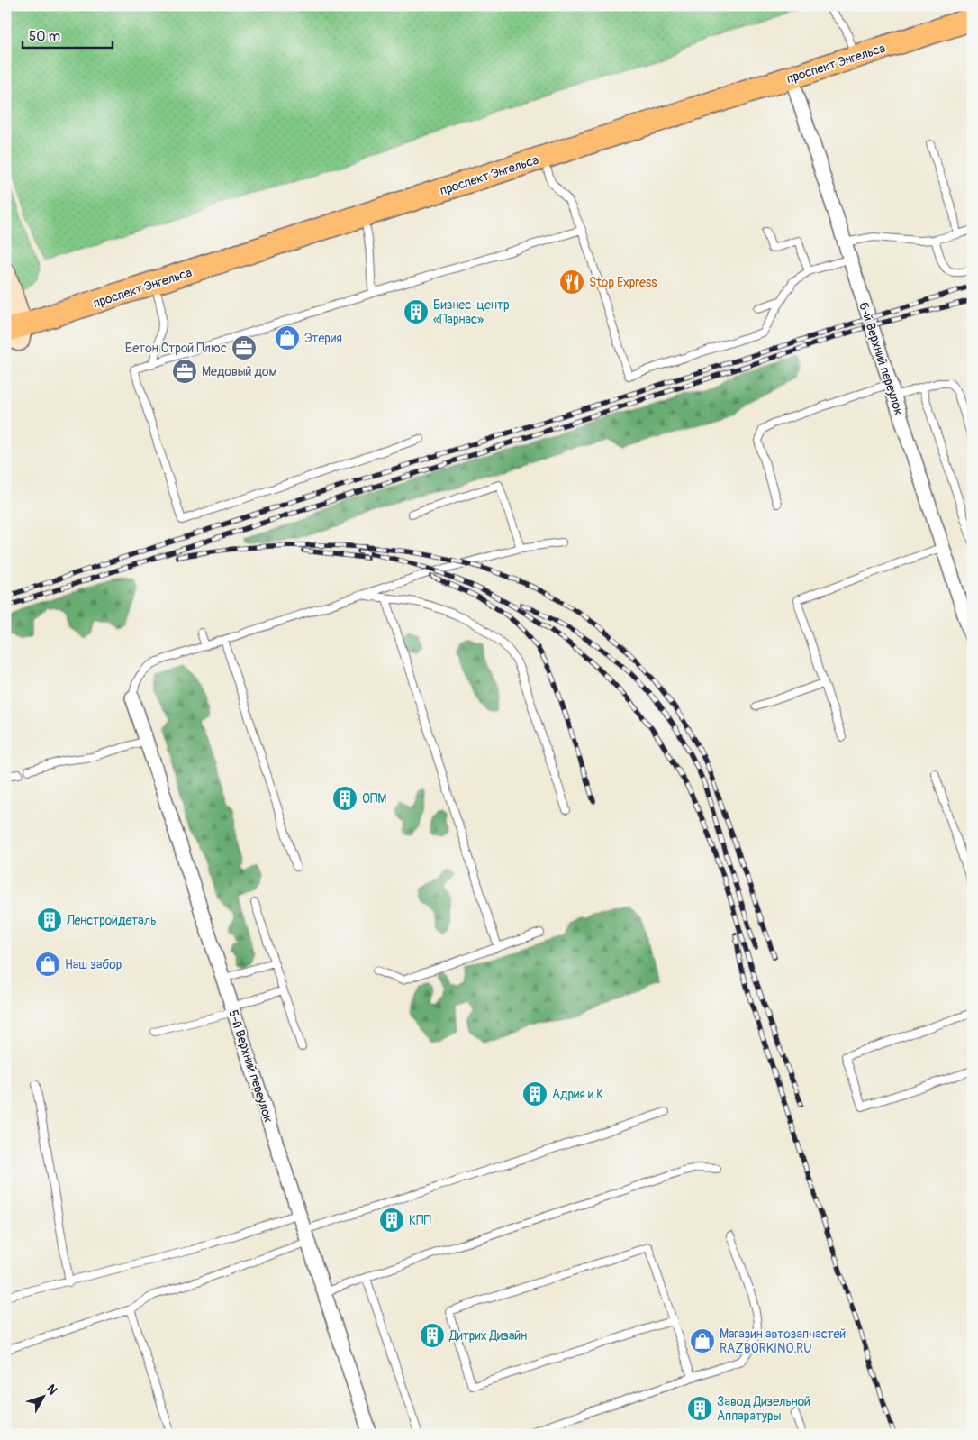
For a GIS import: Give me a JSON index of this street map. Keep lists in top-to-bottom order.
{
  "streets": {
    "main road": ["проспект Энгельса"],
    "street": ["6-й Верхний переулок", "5-й Верхний переулок"]
  },
  "crossings": [
    ["проспект Энгельса", "6-й Верхний переулок"]
  ],
  "places": {
    "restaurant": ["Stop Express"],
    "building": [
      "Бизнес-центр «Парнас»",
      "ОПМ",
      "Ленстройдеталь",
      "Адрия и К",
      "КПП",
      "Дитрих Дизайн",
      "Завод Дизельной Аппаратуры"
    ],
    "shop": ["Этерия", "Наш забор", "Магазин автозапчастей RAZBORKINO.RU"],
    "office": ["Бетон Строй Плюс", "Медовый дом"]
  },
  "scale_bar": "50 m",
  "north": "top right"
}
